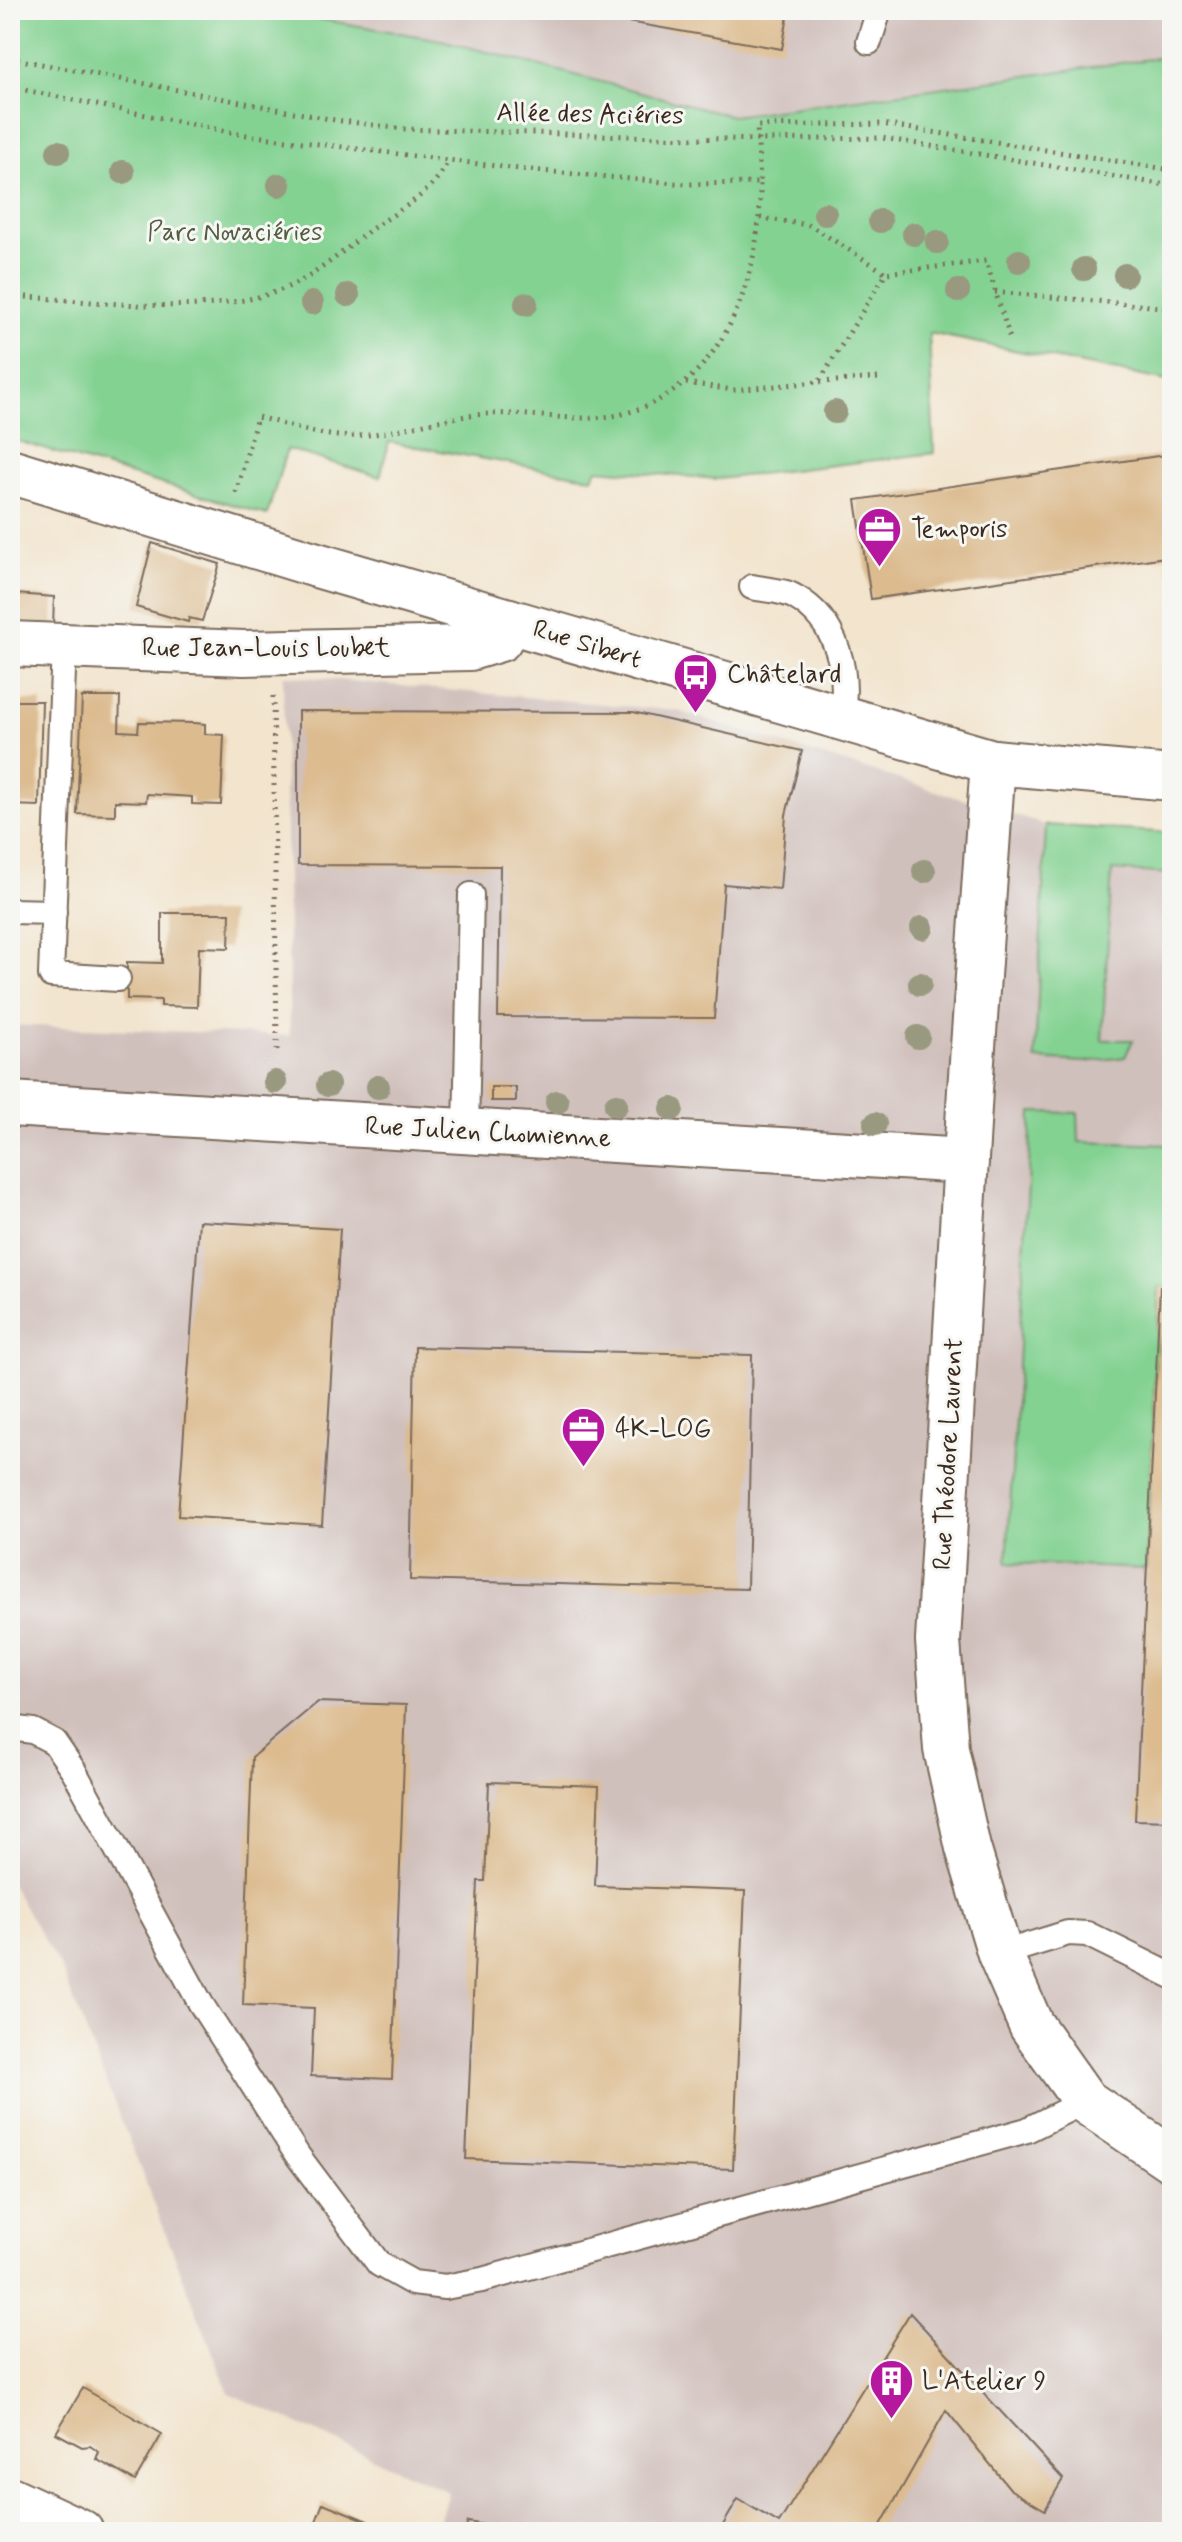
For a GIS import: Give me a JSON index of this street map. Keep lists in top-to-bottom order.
{
  "streets": {
    "street": [
      "Rue Sibert",
      "Rue Jean-Louis Loubet",
      "Rue Julien Chomienne",
      "Rue Théodore Laurent"
    ],
    "path": ["Allée des Aciéries"]
  },
  "crossings": [
    ["Rue Sibert", "Rue Jean-Louis Loubet"],
    ["Rue Sibert", "Rue Théodore Laurent"],
    ["Rue Julien Chomienne", "Rue Théodore Laurent"]
  ],
  "parks": ["Parc Novaciéries"],
  "places": {
    "office": ["Temporis", "4K-LOG"],
    "bus stop": ["Châtelard"],
    "building": ["L'Atelier 9"]
  }
}
